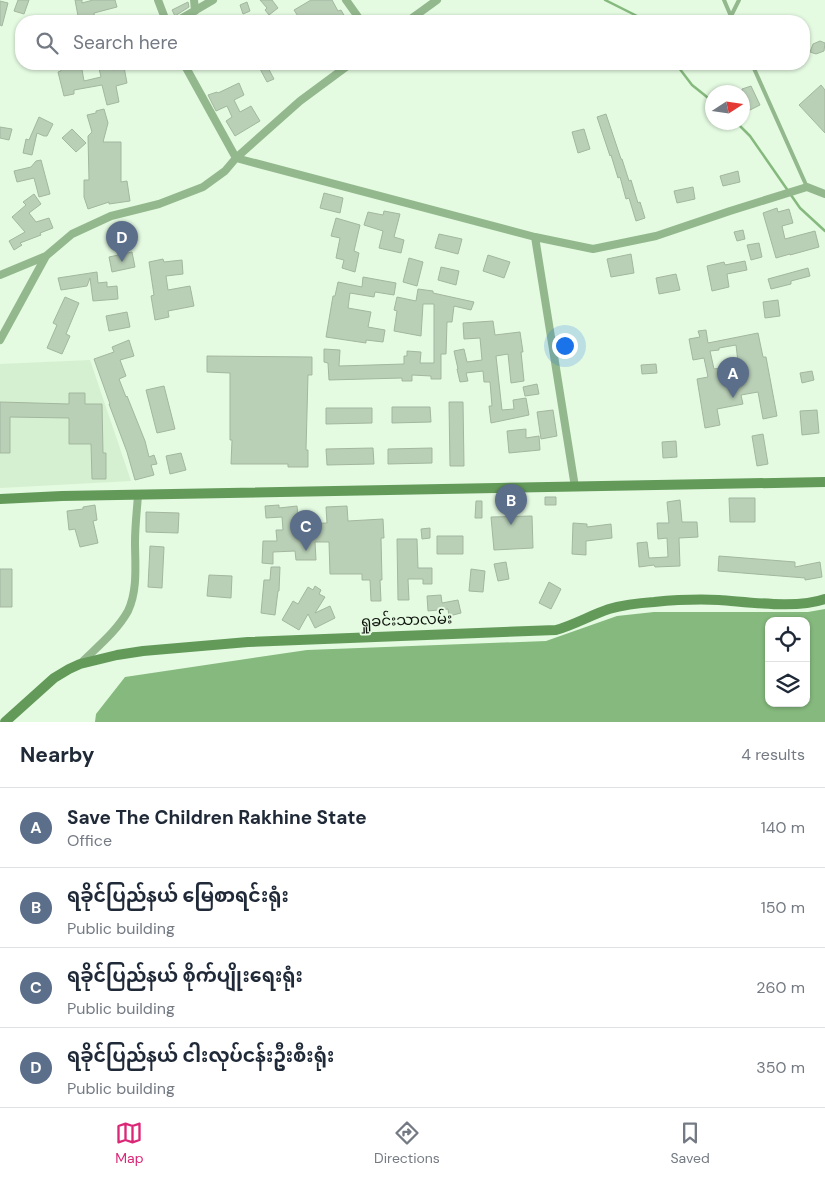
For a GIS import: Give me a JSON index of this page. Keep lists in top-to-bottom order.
{
  "streets": {
    "street": ["ရှုခင်းသာလမ်း"]
  },
  "north": "right",
  "page": {
    "search": "Search here",
    "pins": [
      "D",
      "A",
      "B",
      "C"
    ],
    "heading": ["Nearby", "4 results"],
    "list": [
      {
        "mark": "A",
        "name": "Save The Children Rakhine State",
        "note": "Office",
        "value": "140 m"
      },
      {
        "mark": "B",
        "name": "ရခိုင်ပြည်နယ် မြေစာရင်းရုံး",
        "note": "Public building",
        "value": "150 m"
      },
      {
        "mark": "C",
        "name": "ရခိုင်ပြည်နယ် စိုက်ပျိုးရေးရုံး",
        "note": "Public building",
        "value": "260 m"
      },
      {
        "mark": "D",
        "name": "ရခိုင်ပြည်နယ် ငါးလုပ်ငန်းဦးစီးရုံး",
        "note": "Public building",
        "value": "350 m"
      }
    ],
    "nav": ["Map", "Directions", "Saved"]
  }
}
